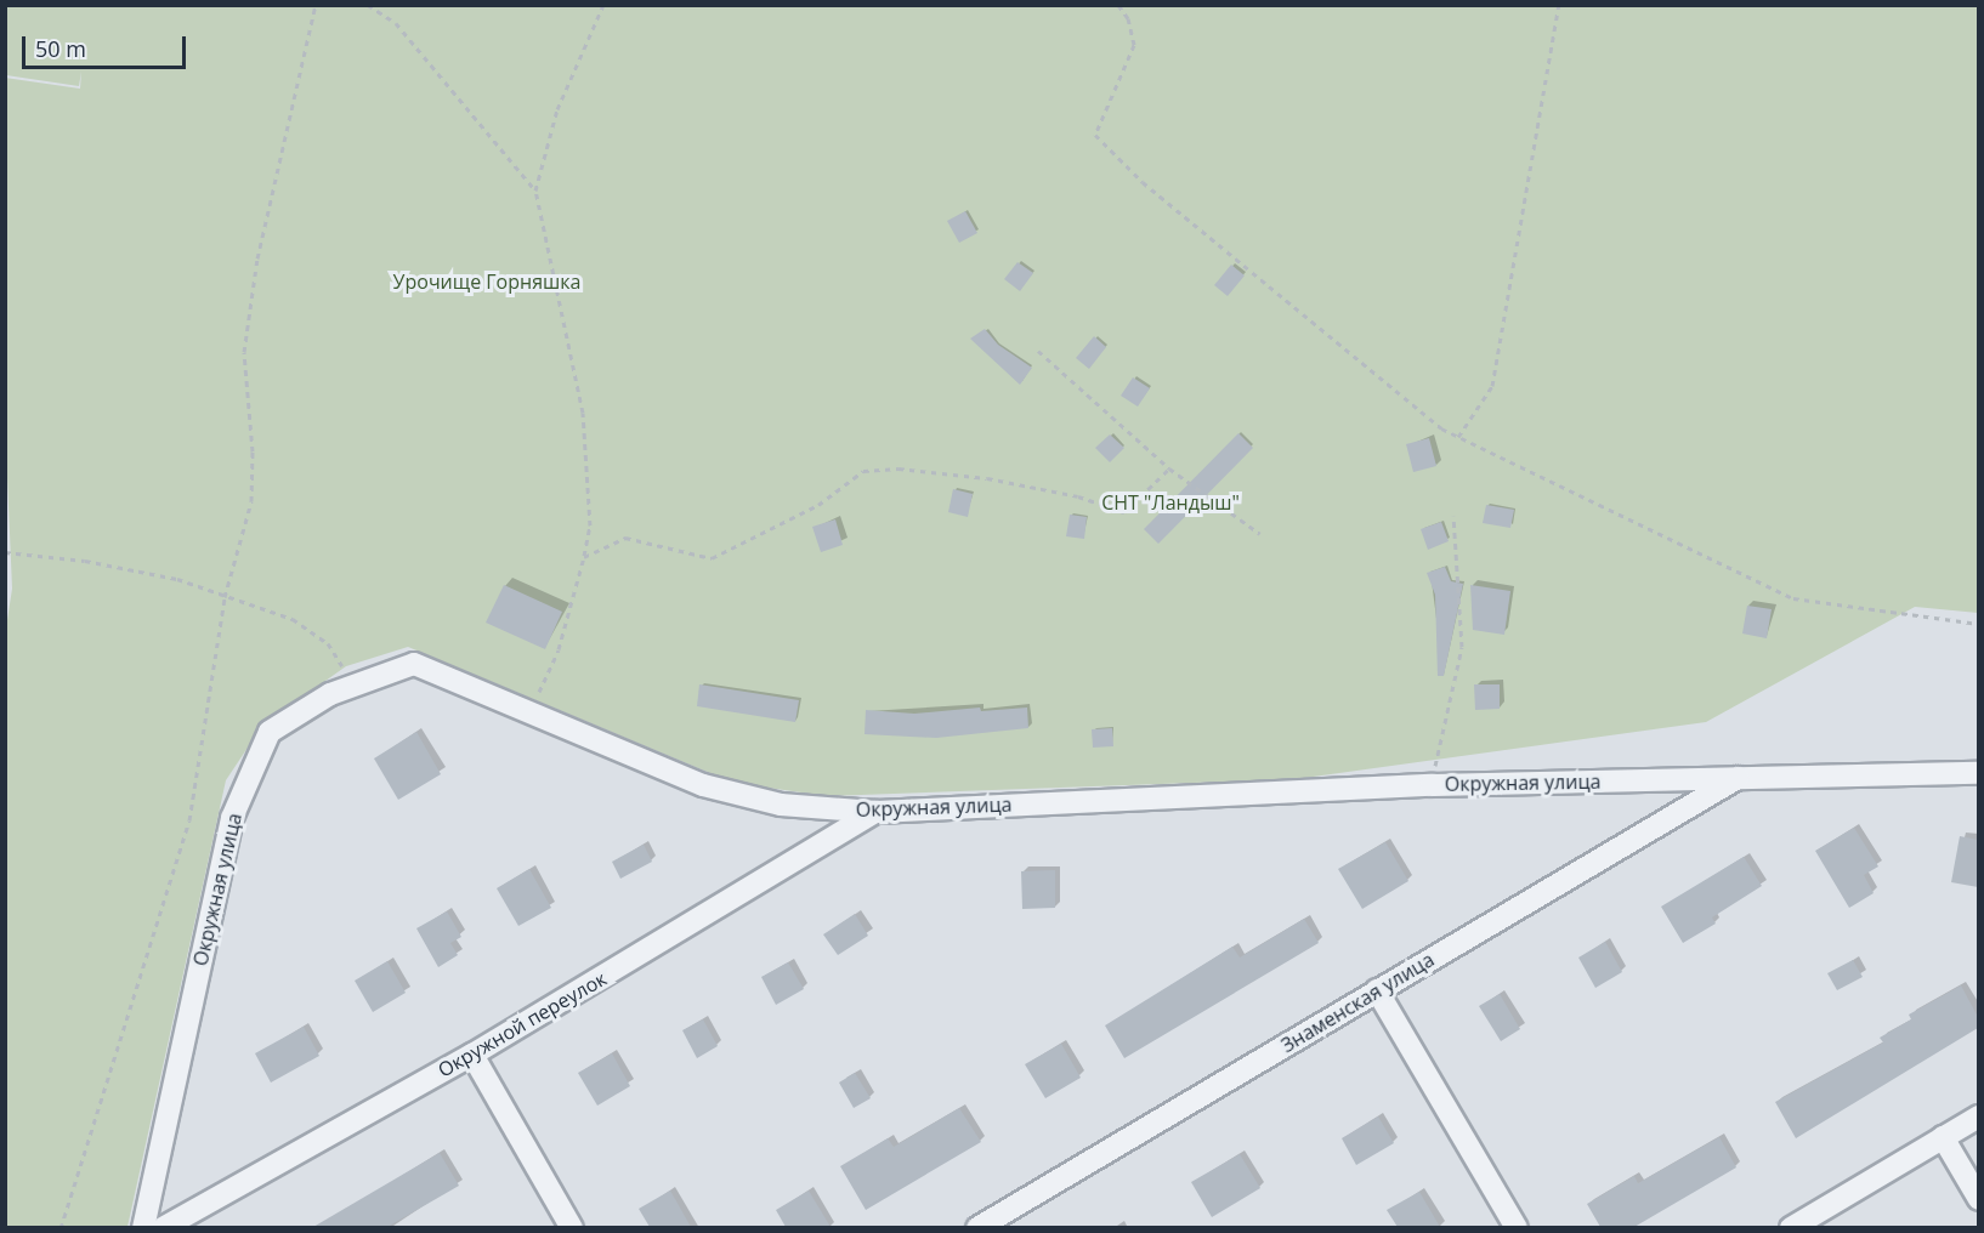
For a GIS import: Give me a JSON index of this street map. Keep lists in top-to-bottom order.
{
  "streets": {
    "street": ["Окружная улица", "Знаменская улица", "Окружной переулок"]
  },
  "crossings": [
    ["Окружная улица", "Знаменская улица"],
    ["Окружная улица", "Окружной переулок"]
  ],
  "parks": ["Урочище Горняшка", "СНТ \"Ландыш\""],
  "scale_bar": "50 m"
}
